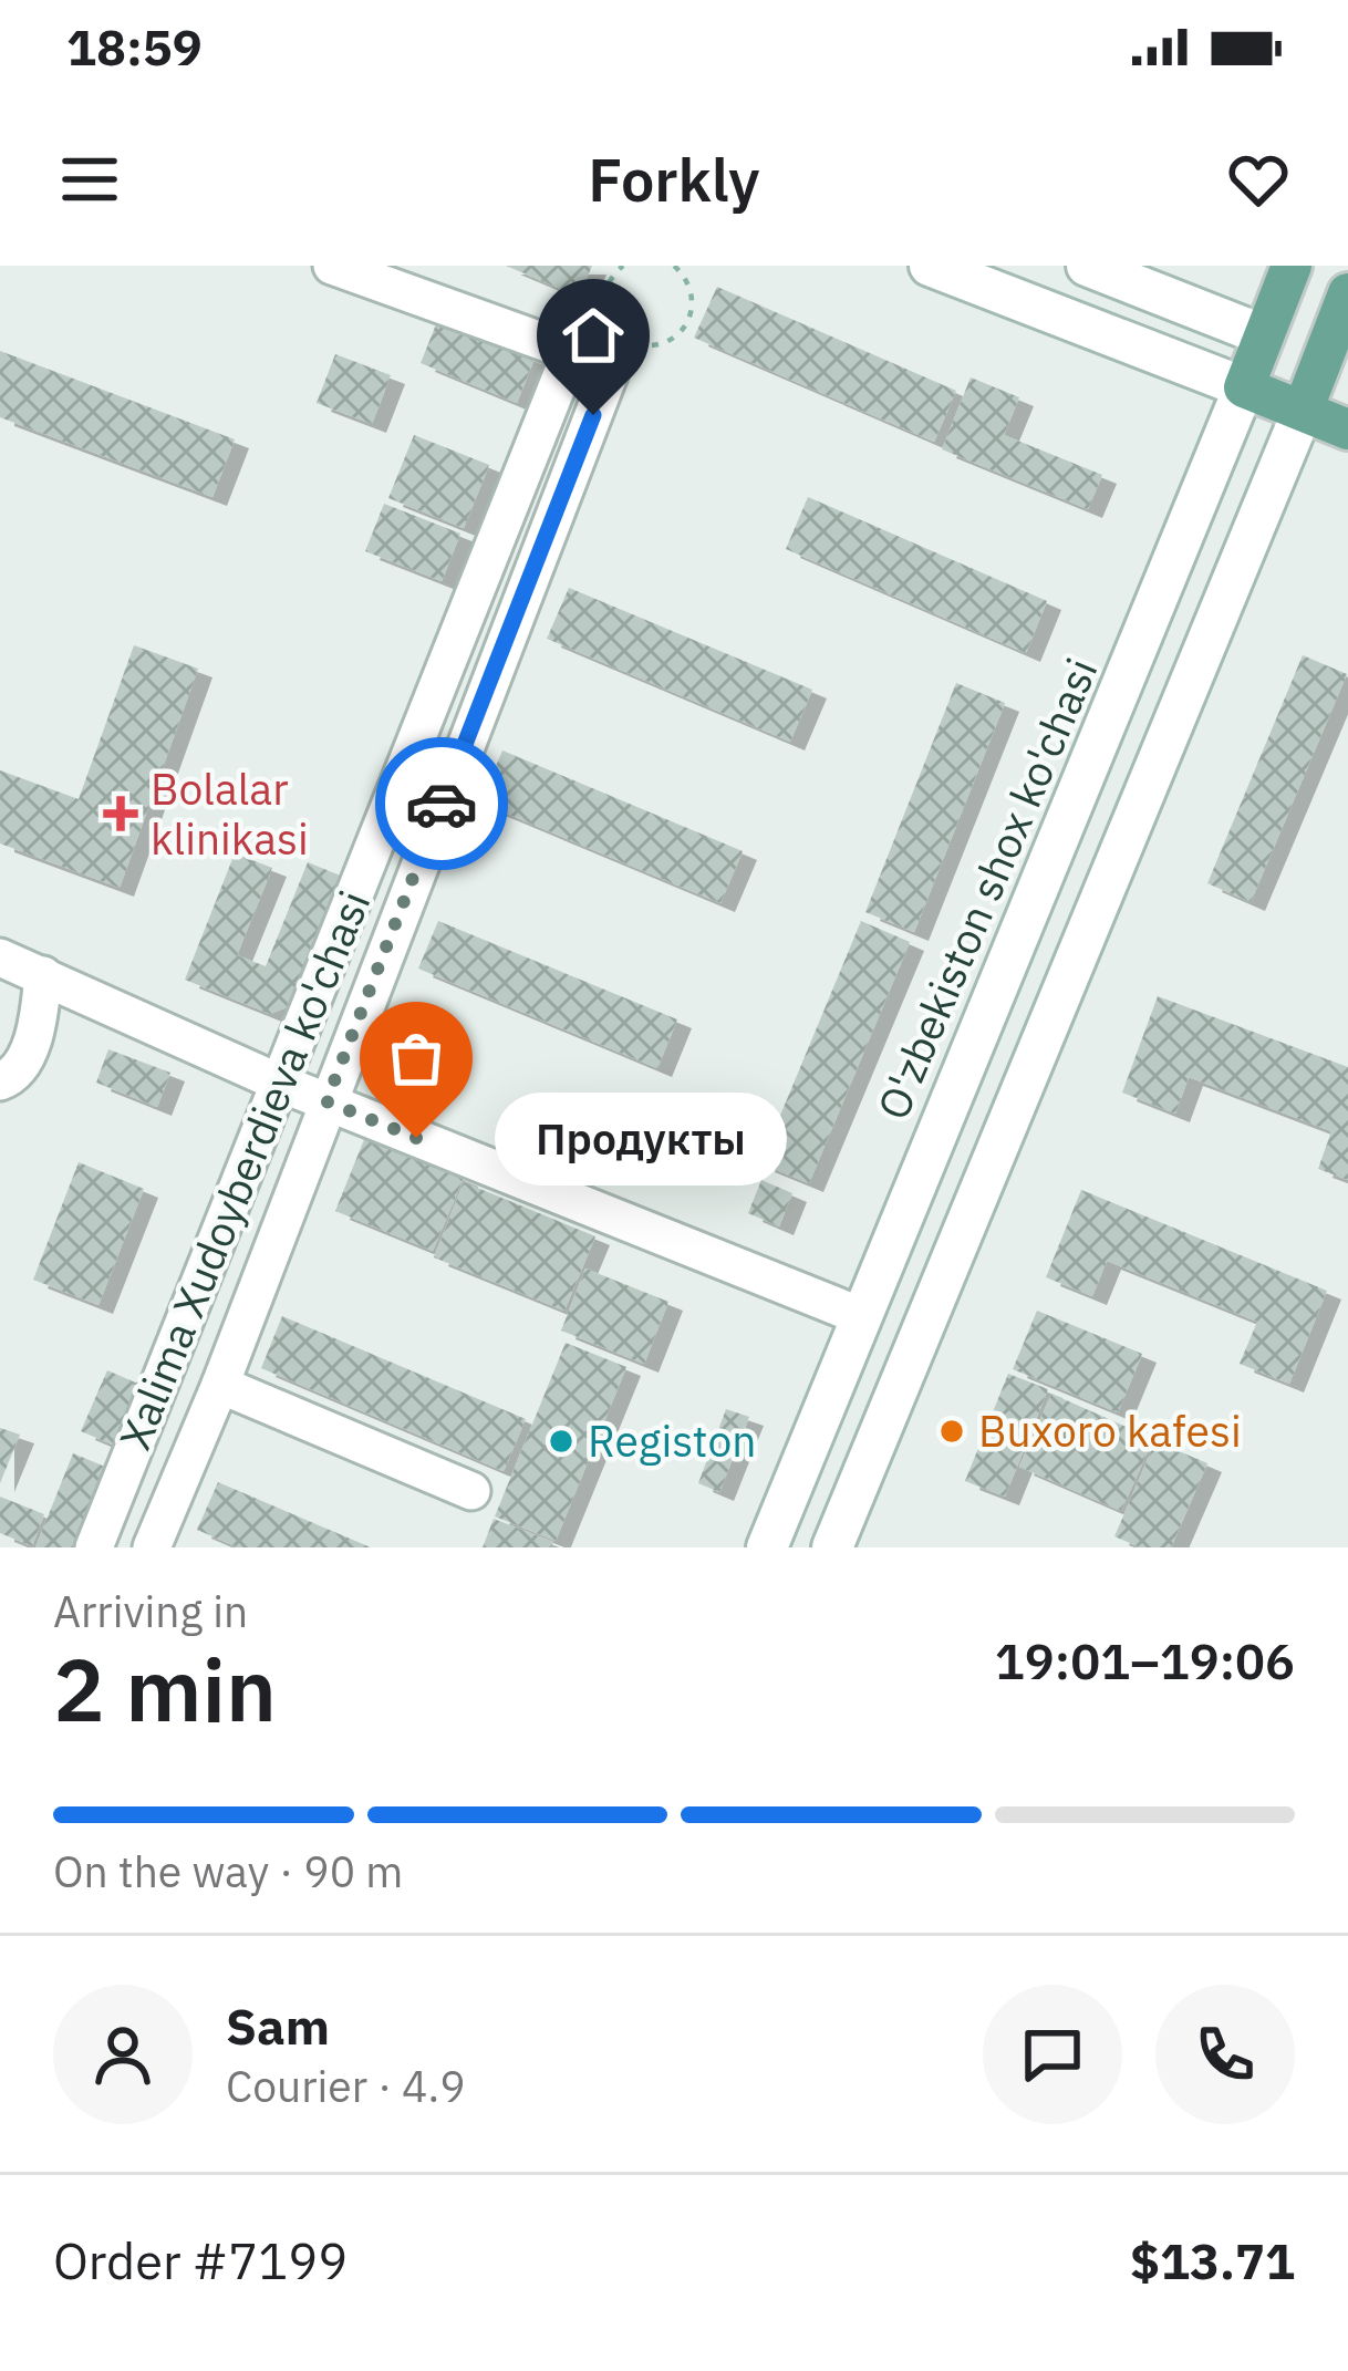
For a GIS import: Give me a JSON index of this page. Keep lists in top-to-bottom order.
{
  "streets": {
    "main road": ["O'zbekiston shox ko'chasi"],
    "street": ["Xalima Xudoyberdieva ko'chasi"]
  },
  "places": {
    "health": ["Bolalar klinikasi"],
    "other": ["Продукты", "Buxoro kafesi", "Registon"]
  },
  "page": {
    "status": "18:59",
    "header": "Forkly",
    "bubble": "Продукты",
    "heading": ["2 min", "Arriving in", "19:01–19:06"],
    "panel": [
      "Sam",
      "Courier · 4.9",
      "Order #7199",
      "$13.71"
    ],
    "bar": "On the way · 90 m"
  }
}
